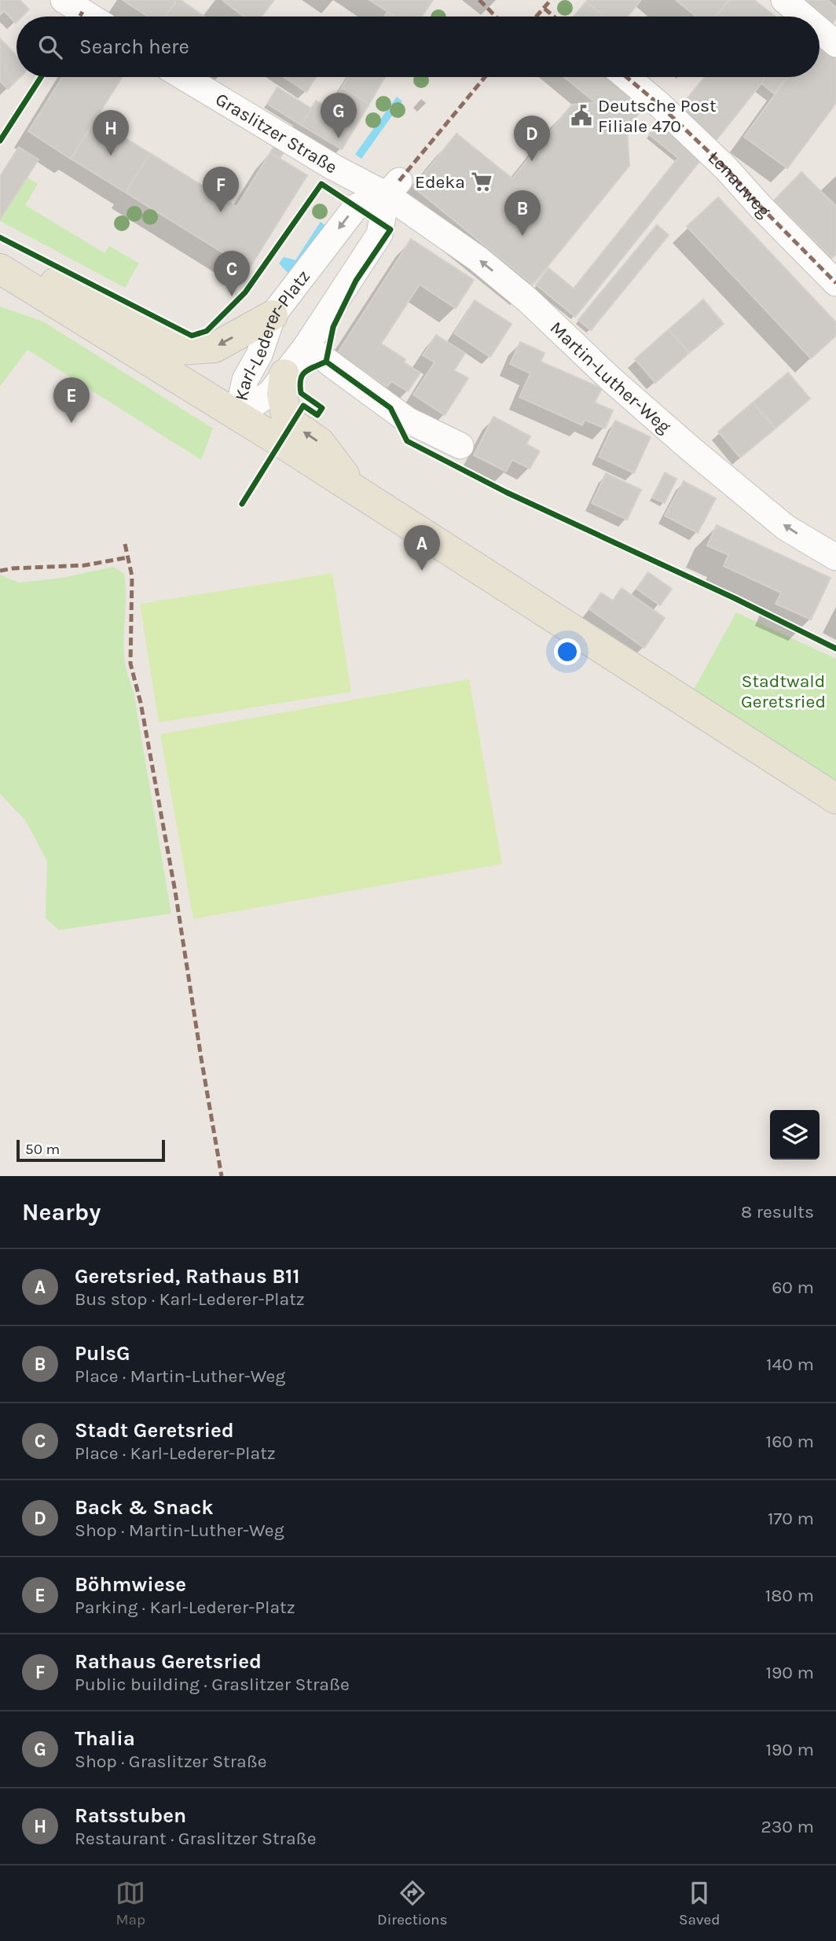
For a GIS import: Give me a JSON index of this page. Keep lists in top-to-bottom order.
{
  "streets": {
    "street": [
      "Graslitzer Straße",
      "Lenauweg",
      "Karl-Lederer-Platz",
      "Martin-Luther-Weg"
    ]
  },
  "crossings": [
    ["Graslitzer Straße", "Karl-Lederer-Platz"],
    ["Graslitzer Straße", "Martin-Luther-Weg"],
    ["Karl-Lederer-Platz", "Martin-Luther-Weg"]
  ],
  "one_way": ["Martin-Luther-Weg"],
  "parks": ["Stadtwald Geretsried"],
  "places": {
    "public building": ["Deutsche Post Filiale 470"],
    "supermarket": ["Edeka"]
  },
  "scale_bar": "50 m",
  "page": {
    "search": "Search here",
    "pins": [
      "G",
      "H",
      "D",
      "F",
      "B",
      "C",
      "E",
      "A"
    ],
    "scale": "50 m",
    "heading": ["Nearby", "8 results"],
    "list": [
      {
        "mark": "A",
        "name": "Geretsried, Rathaus B11",
        "note": "Bus stop · Karl-Lederer-Platz",
        "value": "60 m"
      },
      {
        "mark": "B",
        "name": "PulsG",
        "note": "Place · Martin-Luther-Weg",
        "value": "140 m"
      },
      {
        "mark": "C",
        "name": "Stadt Geretsried",
        "note": "Place · Karl-Lederer-Platz",
        "value": "160 m"
      },
      {
        "mark": "D",
        "name": "Back & Snack",
        "note": "Shop · Martin-Luther-Weg",
        "value": "170 m"
      },
      {
        "mark": "E",
        "name": "Böhmwiese",
        "note": "Parking · Karl-Lederer-Platz",
        "value": "180 m"
      },
      {
        "mark": "F",
        "name": "Rathaus Geretsried",
        "note": "Public building · Graslitzer Straße",
        "value": "190 m"
      },
      {
        "mark": "G",
        "name": "Thalia",
        "note": "Shop · Graslitzer Straße",
        "value": "190 m"
      },
      {
        "mark": "H",
        "name": "Ratsstuben",
        "note": "Restaurant · Graslitzer Straße",
        "value": "230 m"
      }
    ],
    "nav": ["Map", "Directions", "Saved"]
  }
}
